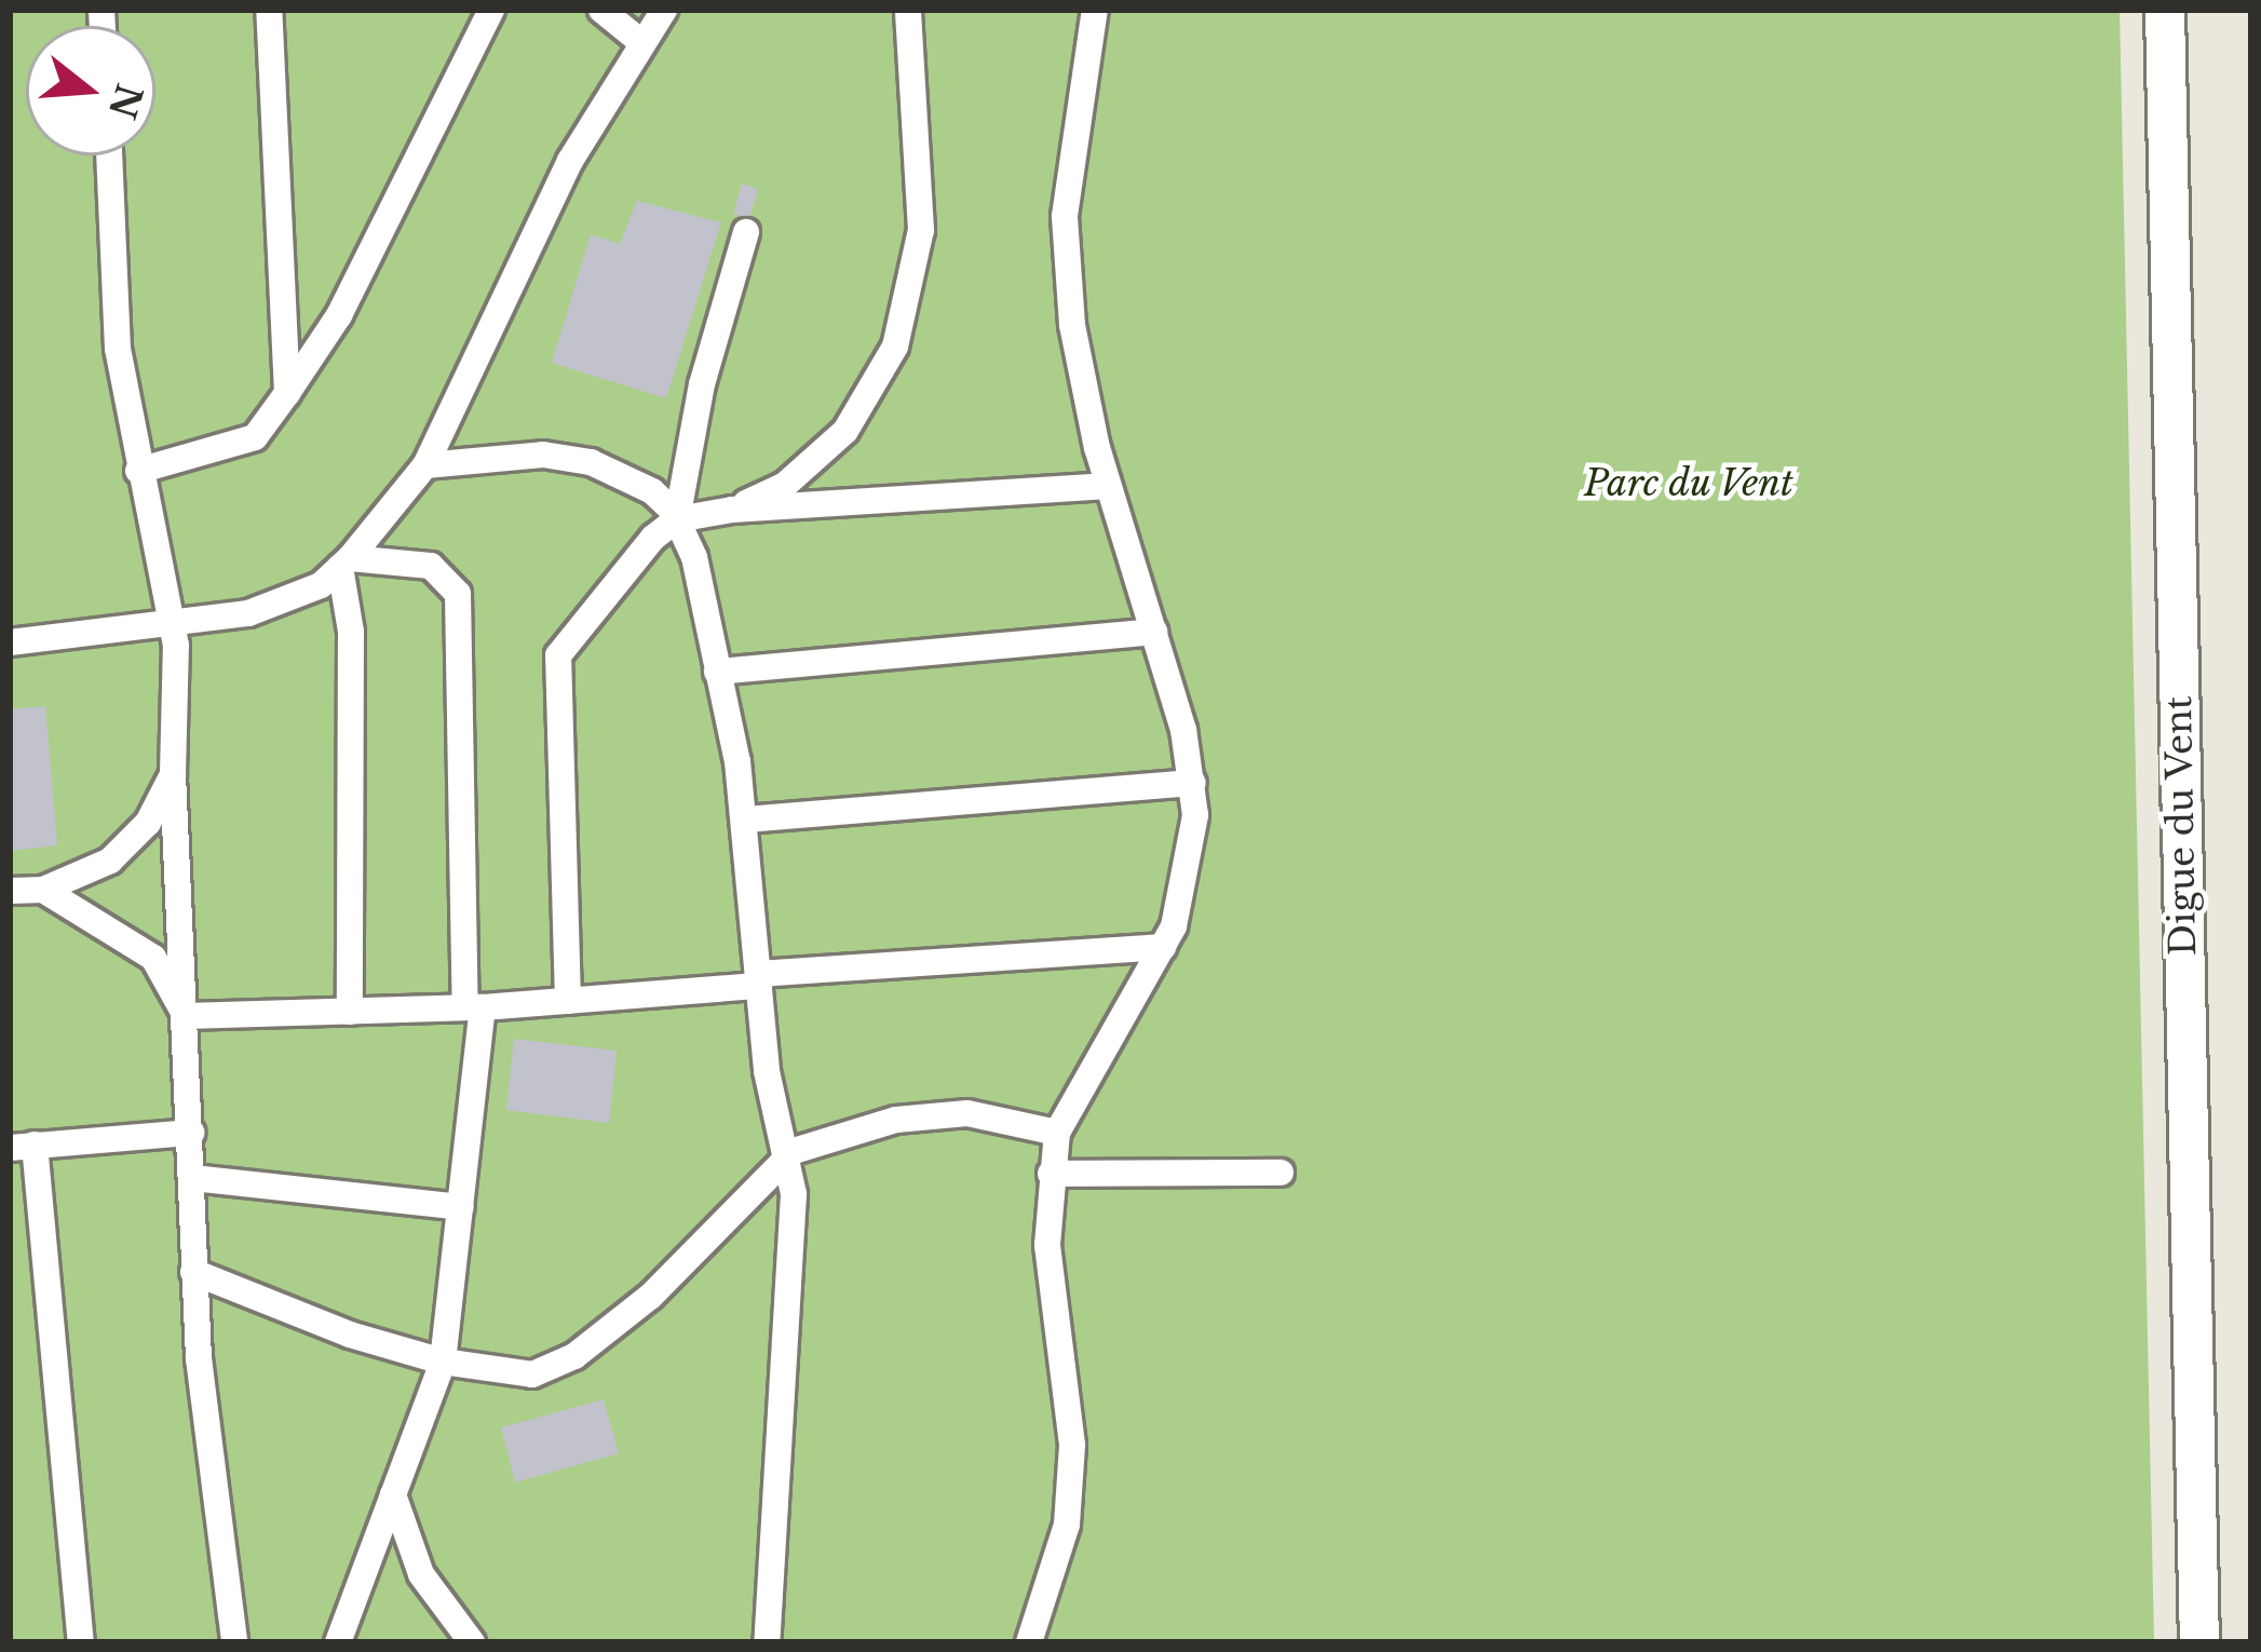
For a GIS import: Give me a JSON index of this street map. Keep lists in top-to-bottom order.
{
  "streets": {
    "street": ["Digue du Vent"]
  },
  "parks": ["Parc du Vent"],
  "north": "right"
}
